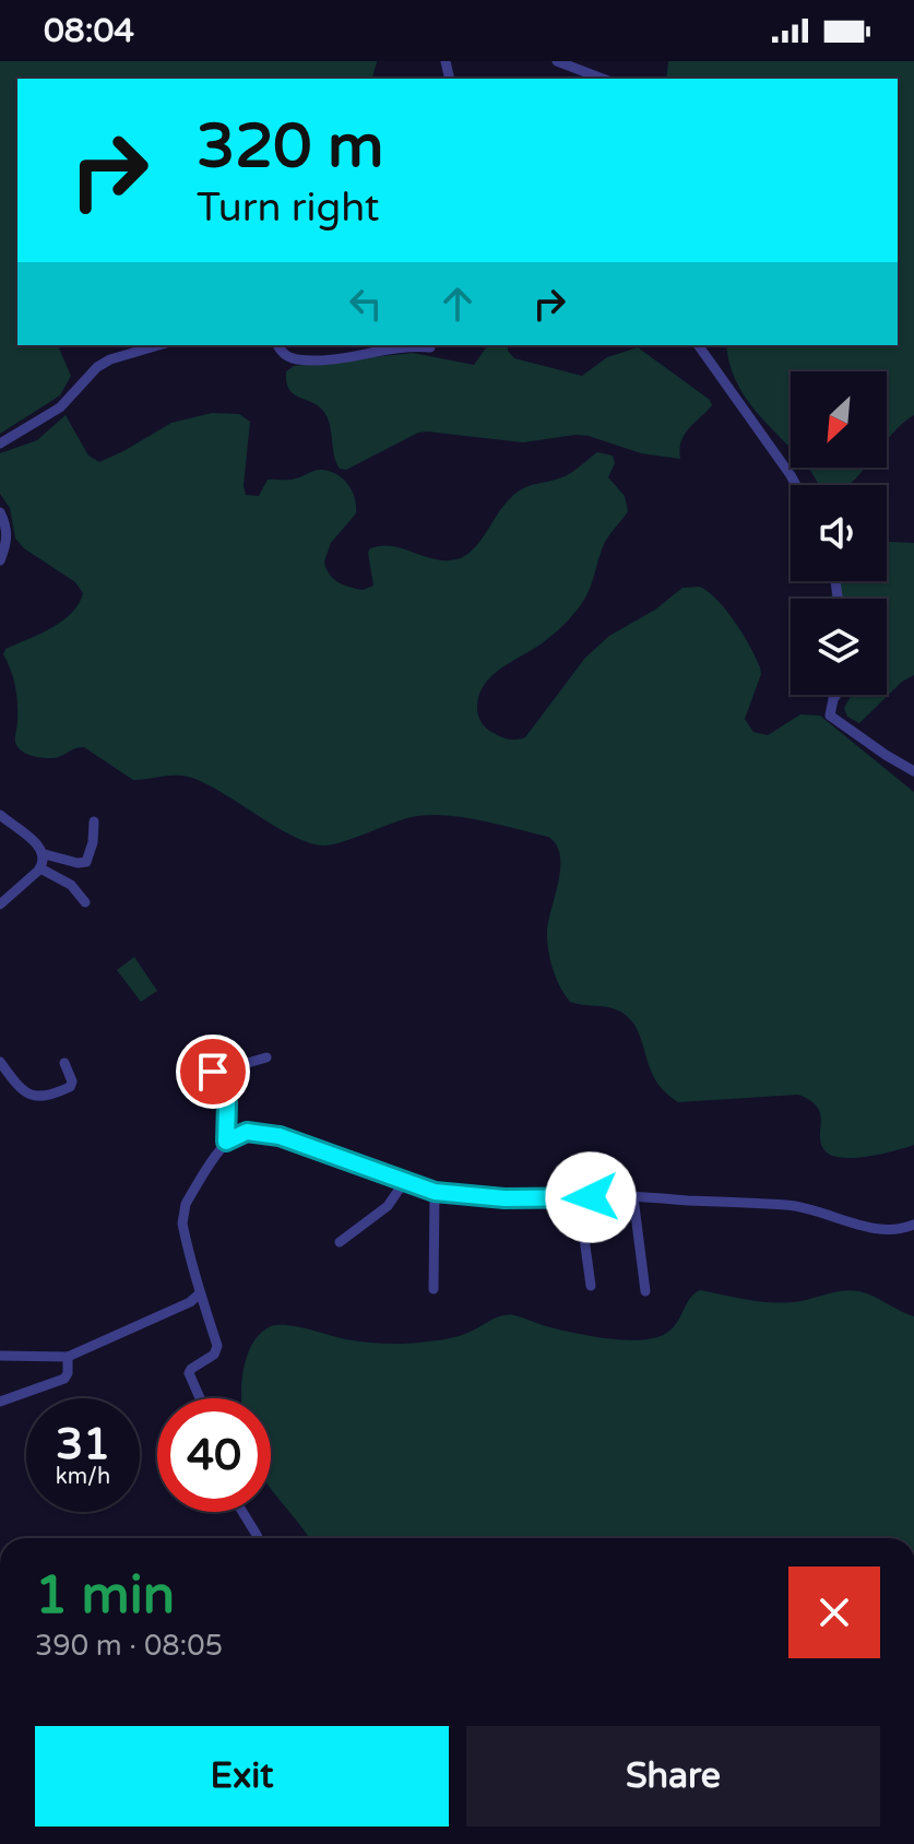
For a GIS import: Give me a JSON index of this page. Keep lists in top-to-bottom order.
{
  "north": "bottom left",
  "page": {
    "status": "08:04",
    "turn": ["320 m", "Turn right"],
    "speed": "31 km/h",
    "limit": "40",
    "heading": ["1 min", "390 m · 08:05"],
    "buttons": ["Exit", "Share"]
  }
}
